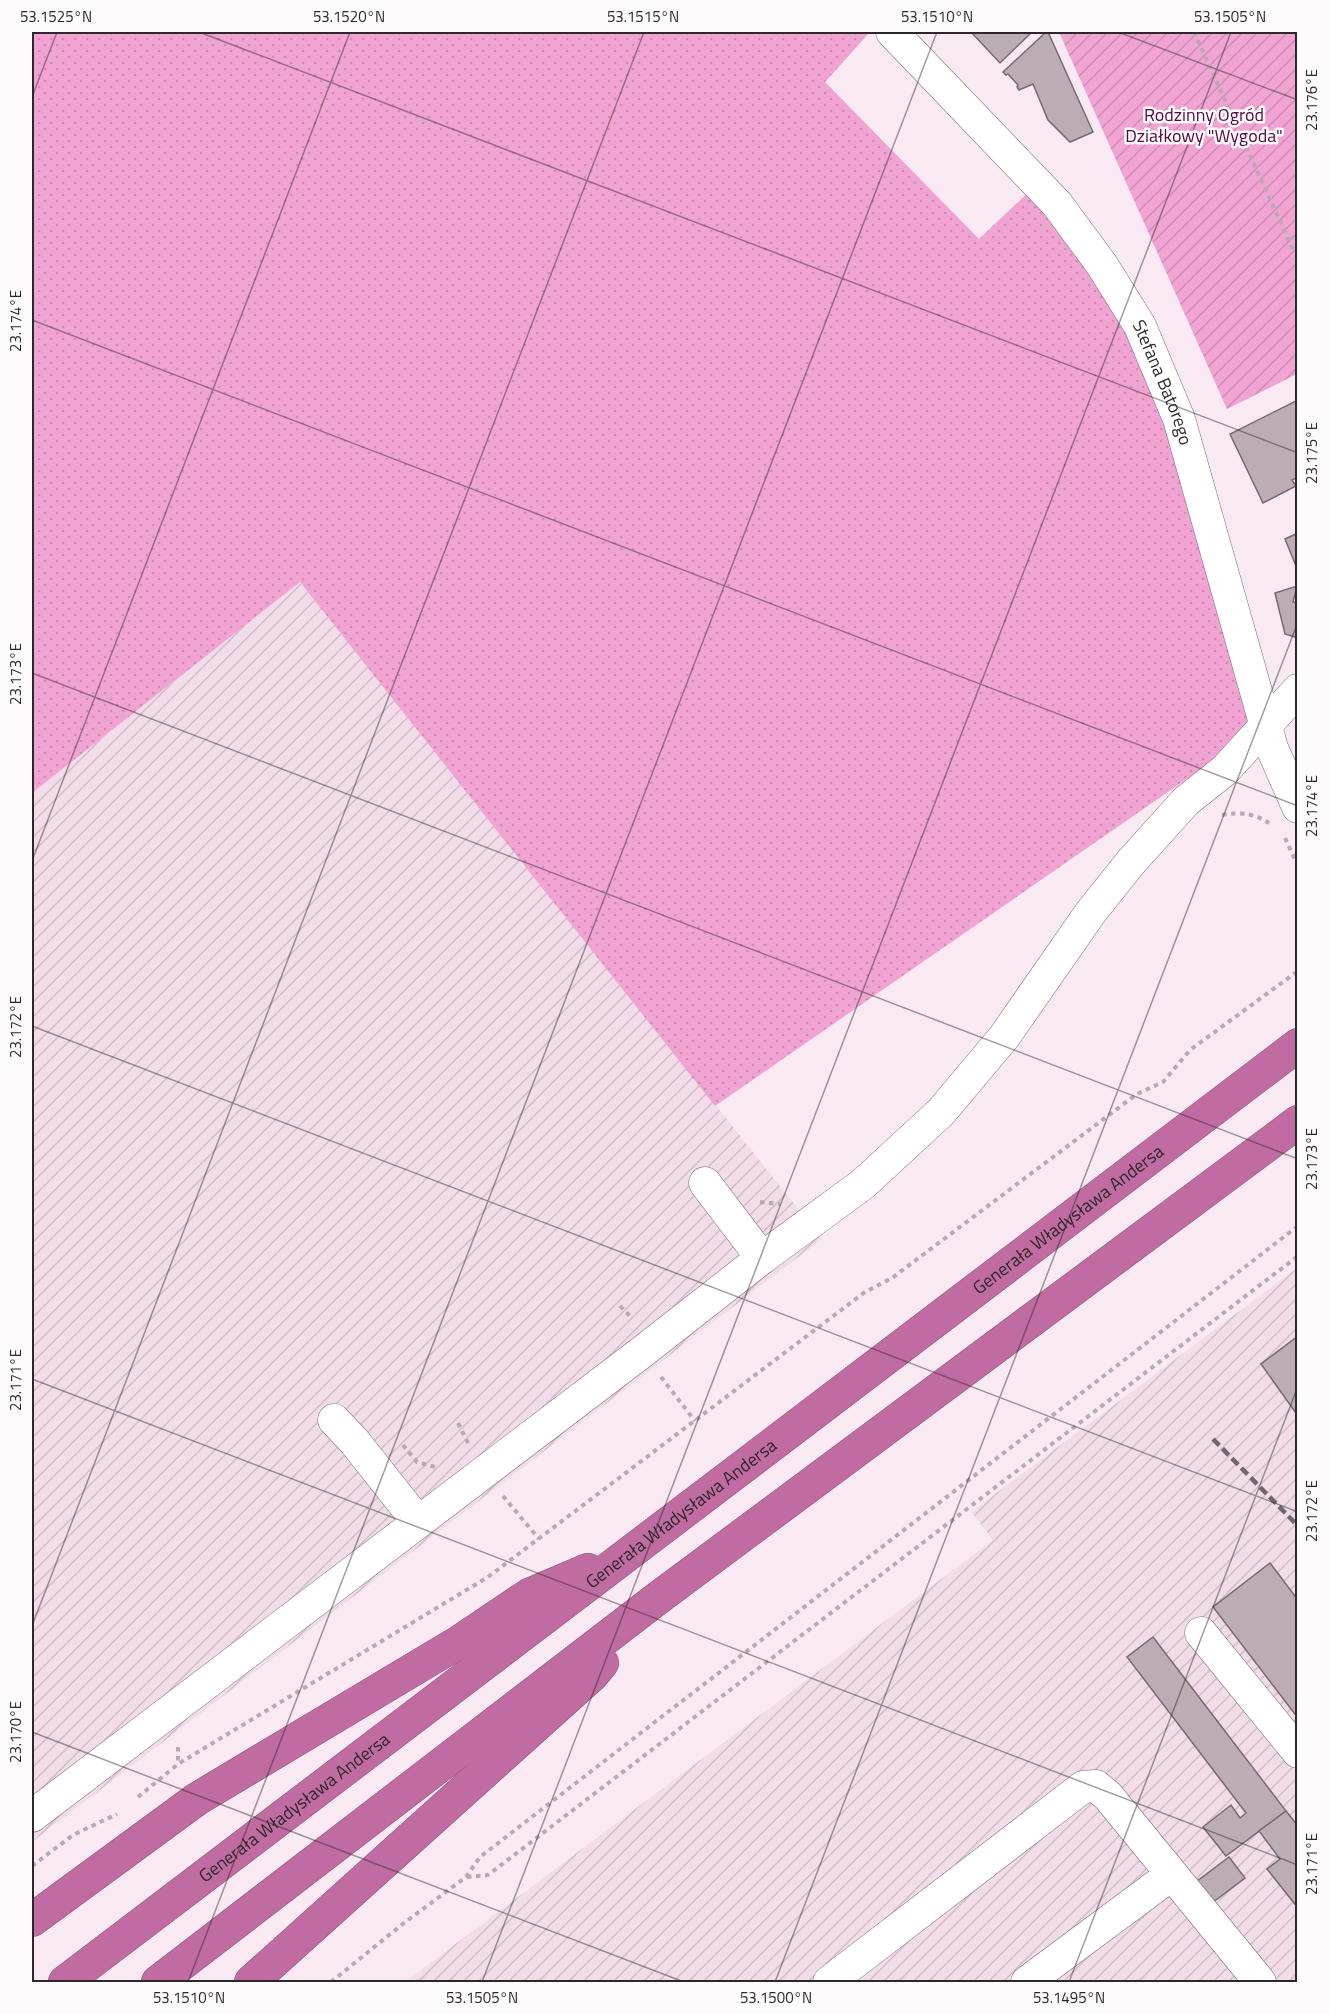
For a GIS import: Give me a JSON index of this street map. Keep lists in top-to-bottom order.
{
  "streets": {
    "highway": ["Generała Władysława Andersa"],
    "street": ["Stefana Batorego"]
  },
  "parks": ["Rodzinny Ogród Działkowy \"Wygoda\""],
  "coordinates": [
    "53.1525°N",
    "53.1520°N",
    "53.1515°N",
    "53.1510°N",
    "53.1505°N",
    "23.176°E",
    "23.174°E",
    "23.175°E",
    "23.173°E",
    "23.172°E",
    "23.171°E",
    "23.170°E",
    "53.1500°N",
    "53.1495°N"
  ]
}
